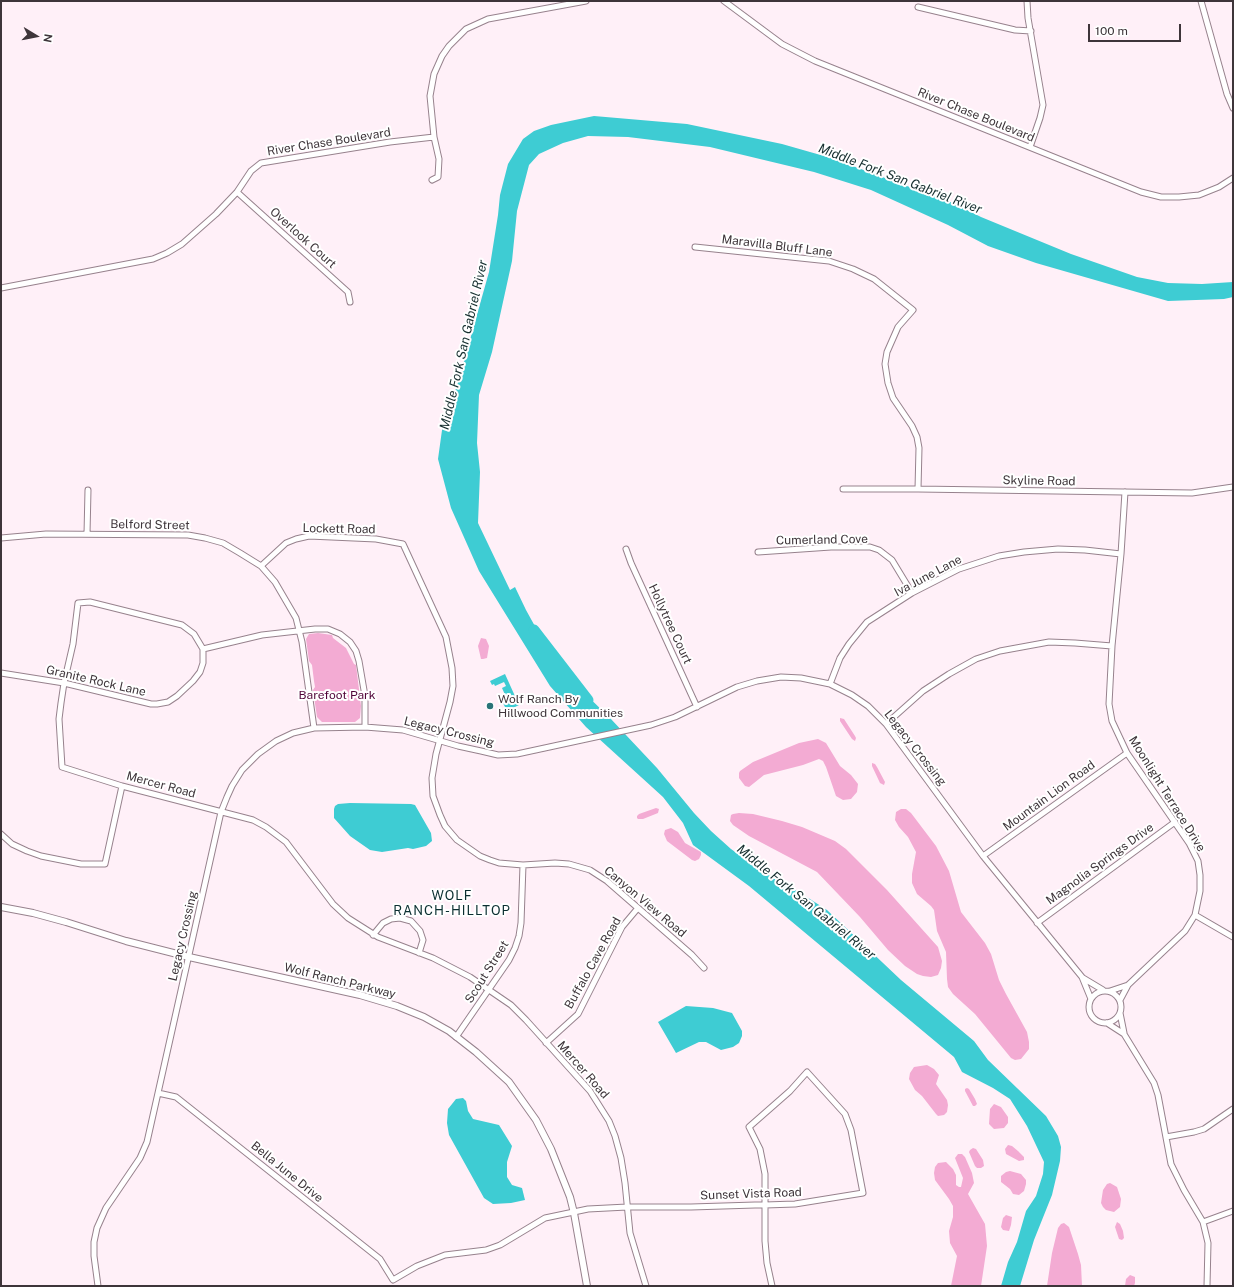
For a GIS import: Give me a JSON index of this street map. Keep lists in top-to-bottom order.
{
  "streets": {
    "street": [
      "River Chase Boulevard",
      "Overlook Court",
      "Maravilla Bluff Lane",
      "Skyline Road",
      "Belford Street",
      "Lockett Road",
      "Cumerland Cove",
      "Iva June Lane",
      "Hollytree Court",
      "Granite Rock Lane",
      "Legacy Crossing",
      "Mercer Road",
      "Moonlight Terrace Drive",
      "Mountain Lion Road",
      "Magnolia Springs Drive",
      "Canyon View Road",
      "Buffalo Cave Road",
      "Scout Street",
      "Wolf Ranch Parkway",
      "Bella June Drive",
      "Sunset Vista Road"
    ]
  },
  "crossings": [
    ["River Chase Boulevard", "Overlook Court"],
    ["Maravilla Bluff Lane", "Skyline Road"],
    ["Skyline Road", "Moonlight Terrace Drive"],
    ["Belford Street", "Lockett Road"],
    ["Belford Street", "Legacy Crossing"],
    ["Lockett Road", "Canyon View Road"],
    ["Cumerland Cove", "Iva June Lane"],
    ["Iva June Lane", "Legacy Crossing"],
    ["Iva June Lane", "Moonlight Terrace Drive"],
    ["Hollytree Court", "Legacy Crossing"],
    ["Granite Rock Lane", "Mercer Road"],
    ["Legacy Crossing", "Mercer Road"],
    ["Legacy Crossing", "Moonlight Terrace Drive"],
    ["Legacy Crossing", "Mountain Lion Road"],
    ["Legacy Crossing", "Magnolia Springs Drive"],
    ["Legacy Crossing", "Canyon View Road"],
    ["Legacy Crossing", "Wolf Ranch Parkway"],
    ["Legacy Crossing", "Bella June Drive"],
    ["Mercer Road", "Buffalo Cave Road"],
    ["Mercer Road", "Scout Street"],
    ["Mercer Road", "Sunset Vista Road"],
    ["Moonlight Terrace Drive", "Mountain Lion Road"],
    ["Moonlight Terrace Drive", "Magnolia Springs Drive"],
    ["Canyon View Road", "Buffalo Cave Road"],
    ["Canyon View Road", "Scout Street"],
    ["Scout Street", "Wolf Ranch Parkway"],
    ["Wolf Ranch Parkway", "Sunset Vista Road"],
    ["Bella June Drive", "Sunset Vista Road"]
  ],
  "districts": ["WOLF RANCH-HILLTOP"],
  "water": ["Middle Fork San Gabriel River"],
  "parks": ["Barefoot Park"],
  "places": ["Wolf Ranch By Hillwood Communities"],
  "scale_bar": "100 m",
  "north": "right"
}
